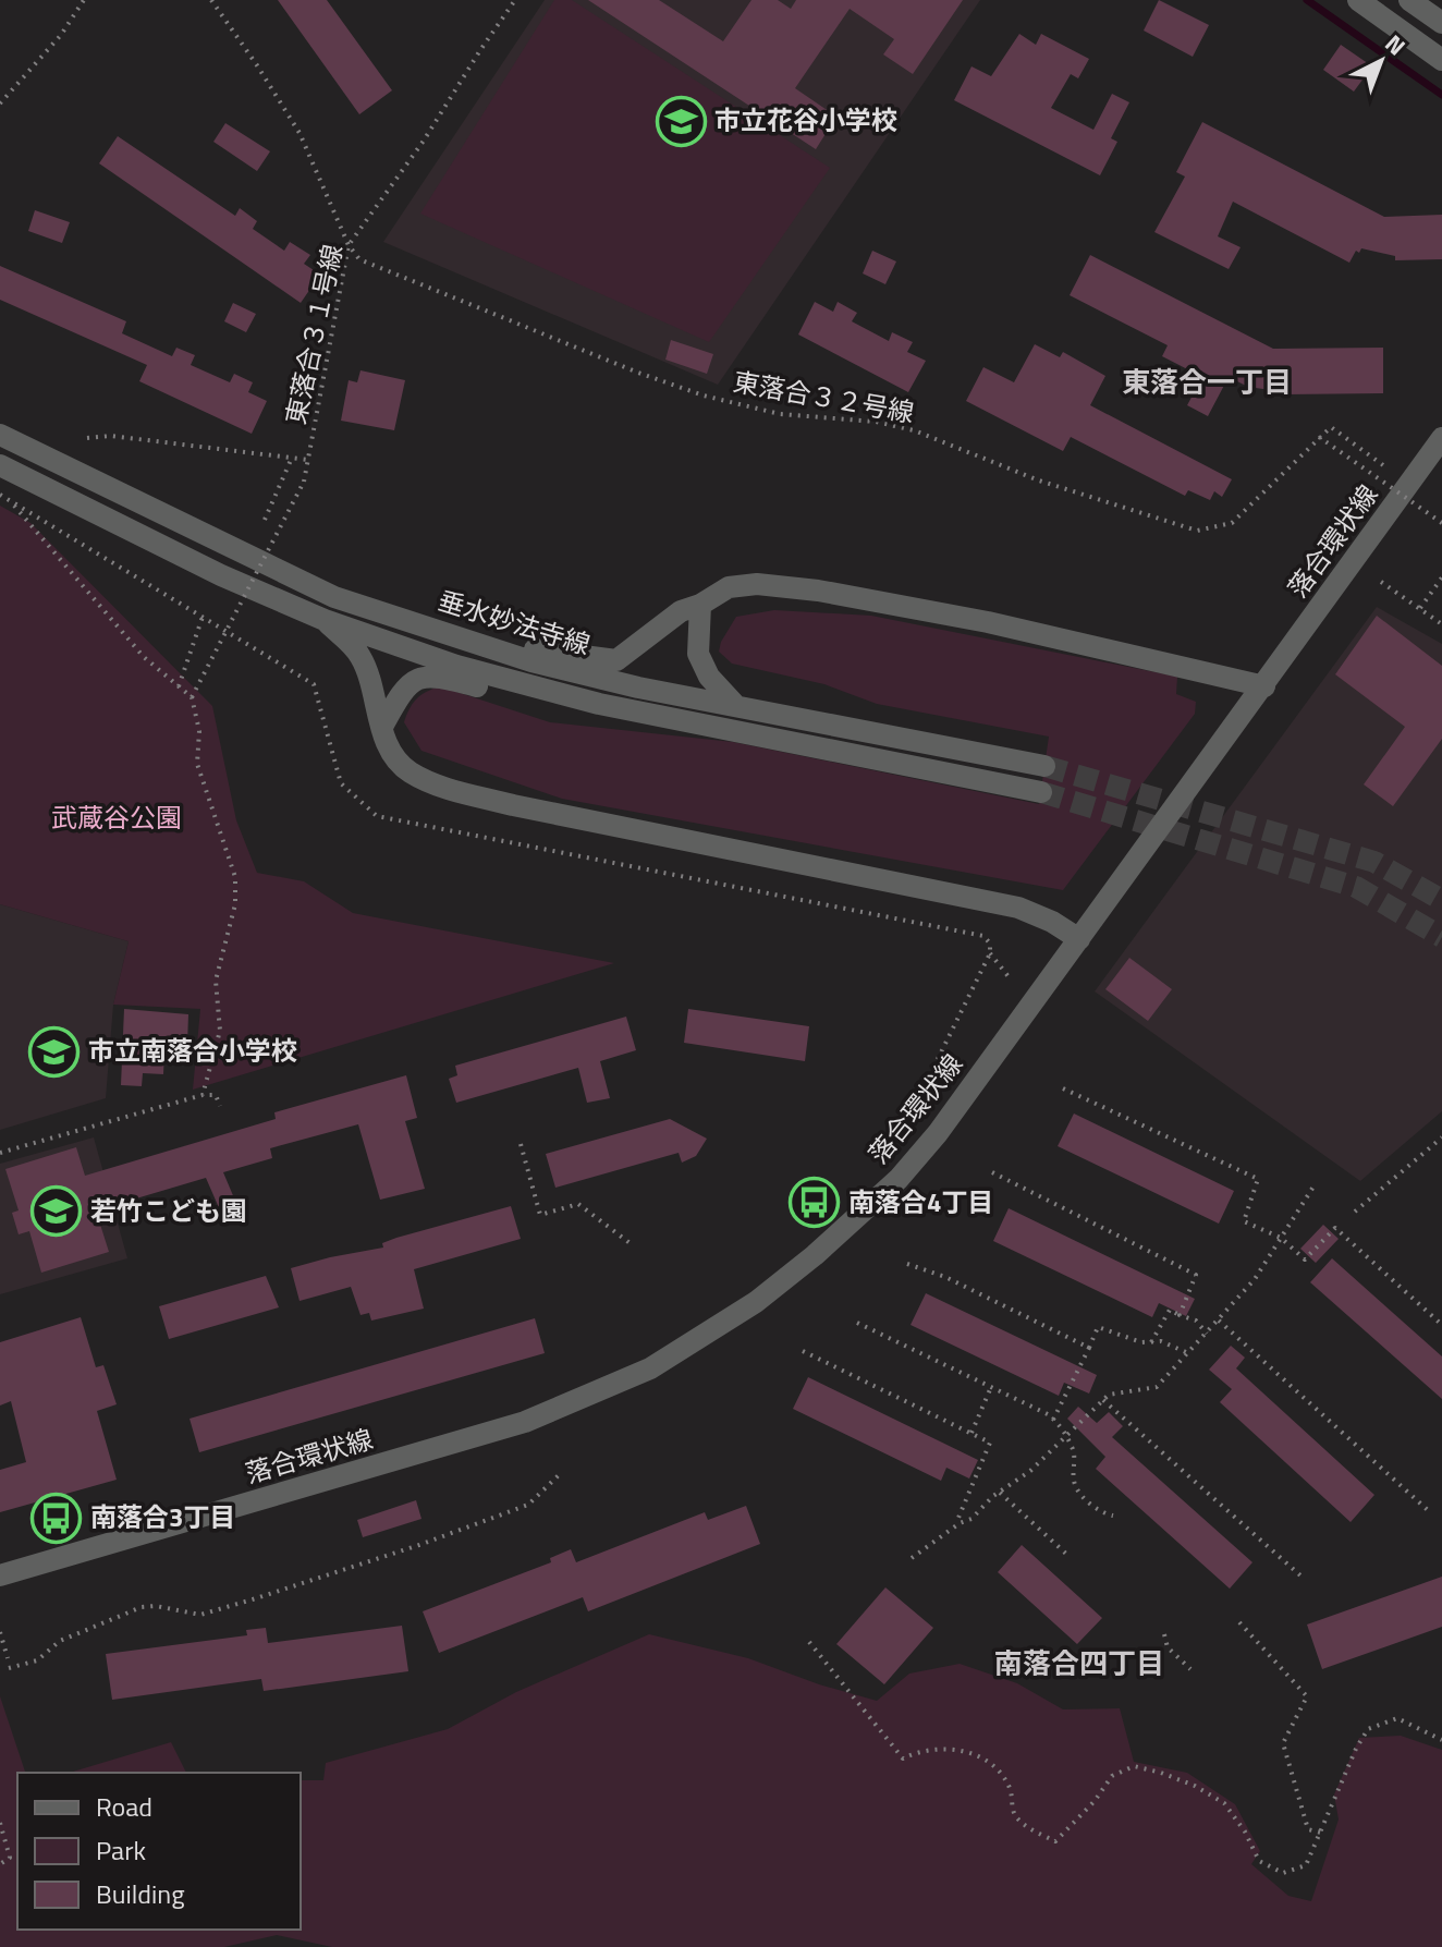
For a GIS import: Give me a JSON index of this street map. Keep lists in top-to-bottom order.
{
  "streets": {
    "street": ["落合環状線", "垂水妙法寺線"],
    "path": ["東落合３１号線", "東落合３２号線"]
  },
  "crossings": [
    ["東落合３１号線", "東落合３２号線"]
  ],
  "districts": ["東落合一丁目", "南落合四丁目"],
  "parks": ["武蔵谷公園"],
  "places": {
    "school or university": ["市立花谷小学校", "市立南落合小学校", "若竹こども園"],
    "bus stop": ["南落合4丁目", "南落合3丁目"]
  },
  "legend": ["Road", "Park", "Building"],
  "north": "top right"
}
